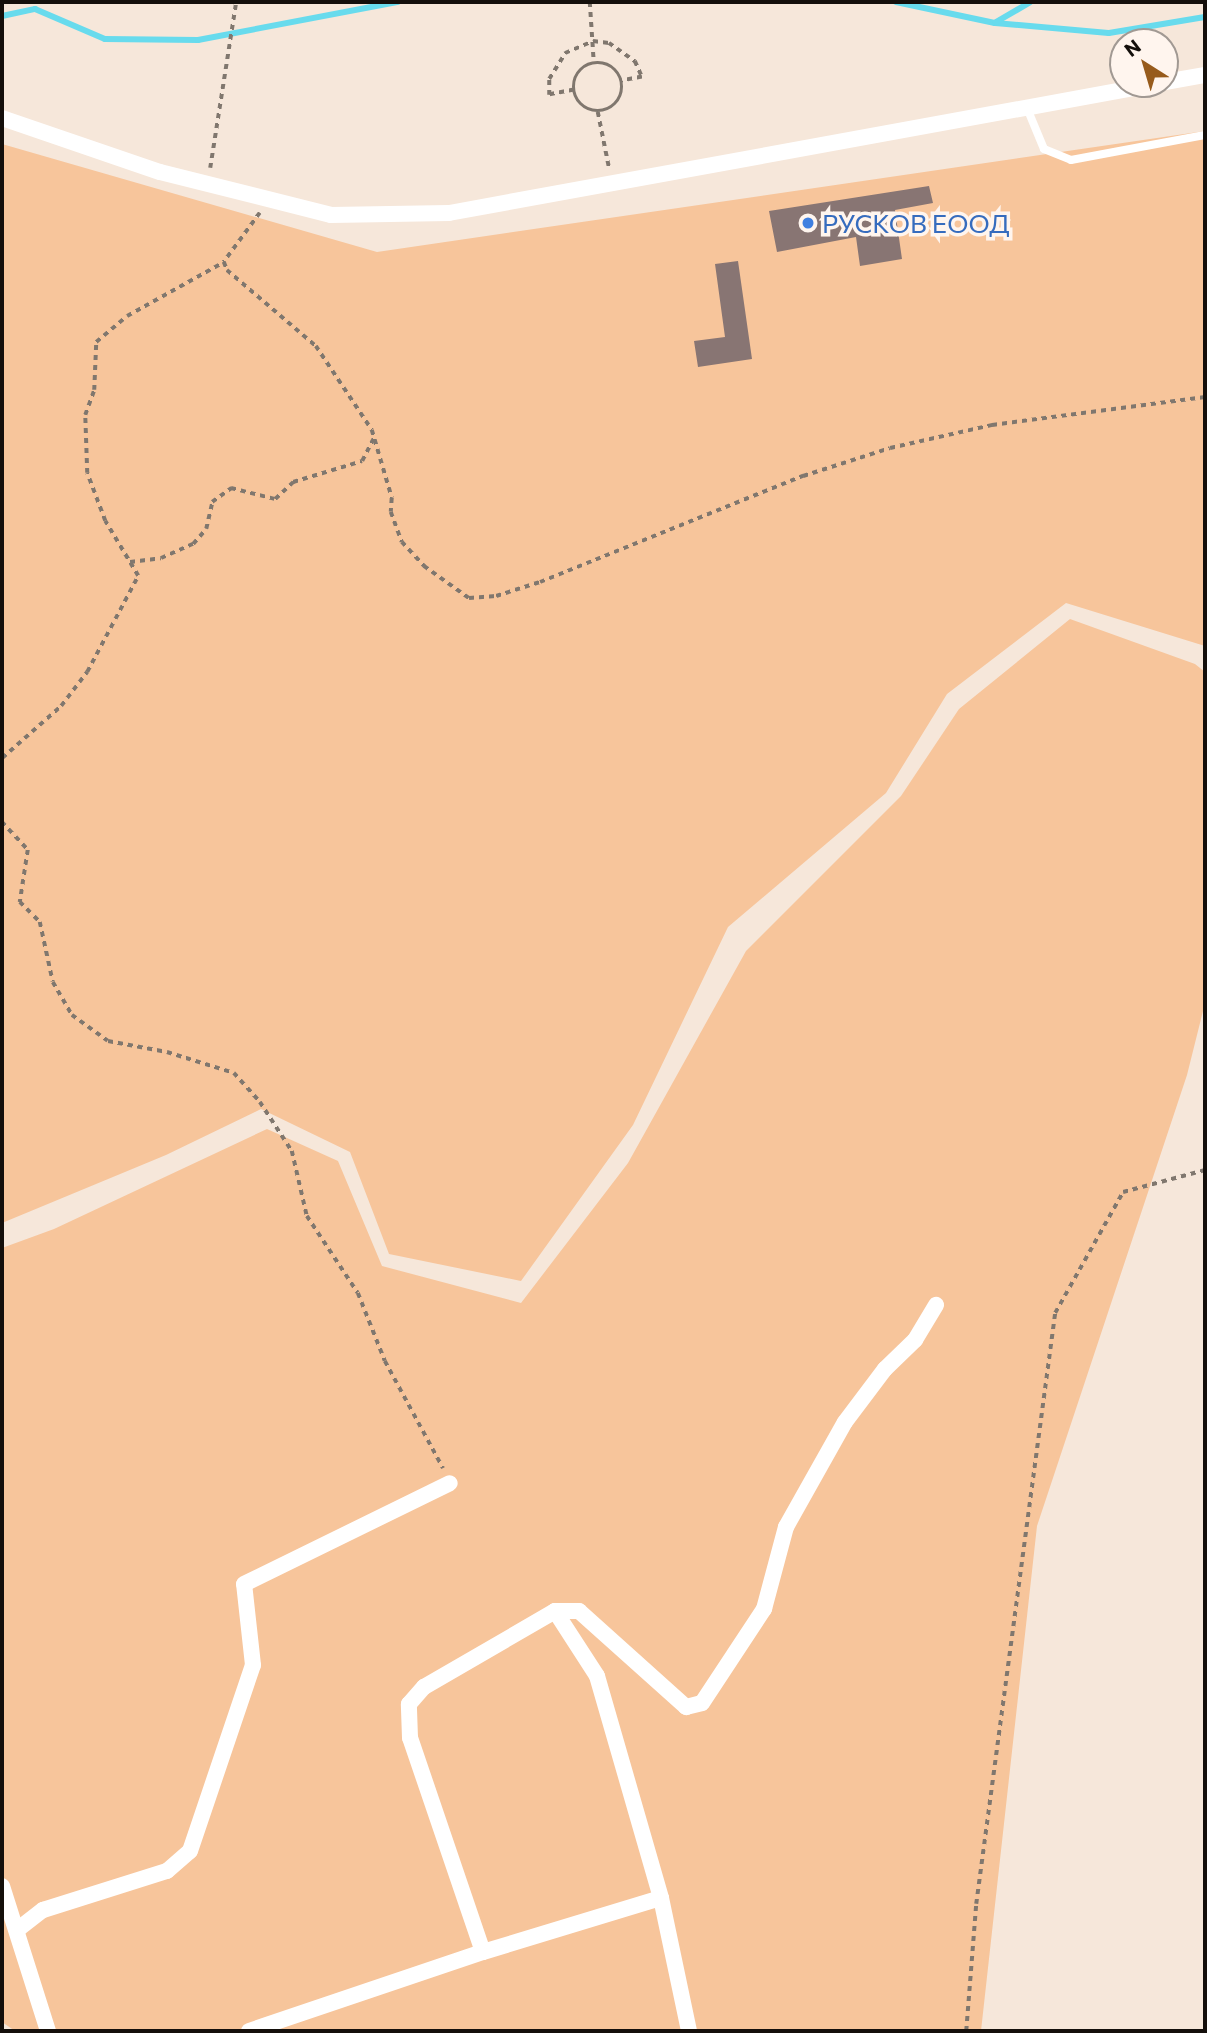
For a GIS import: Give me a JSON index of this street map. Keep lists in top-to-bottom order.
{
  "places": ["РУСКОВ ЕООД"],
  "north": "top left"
}
